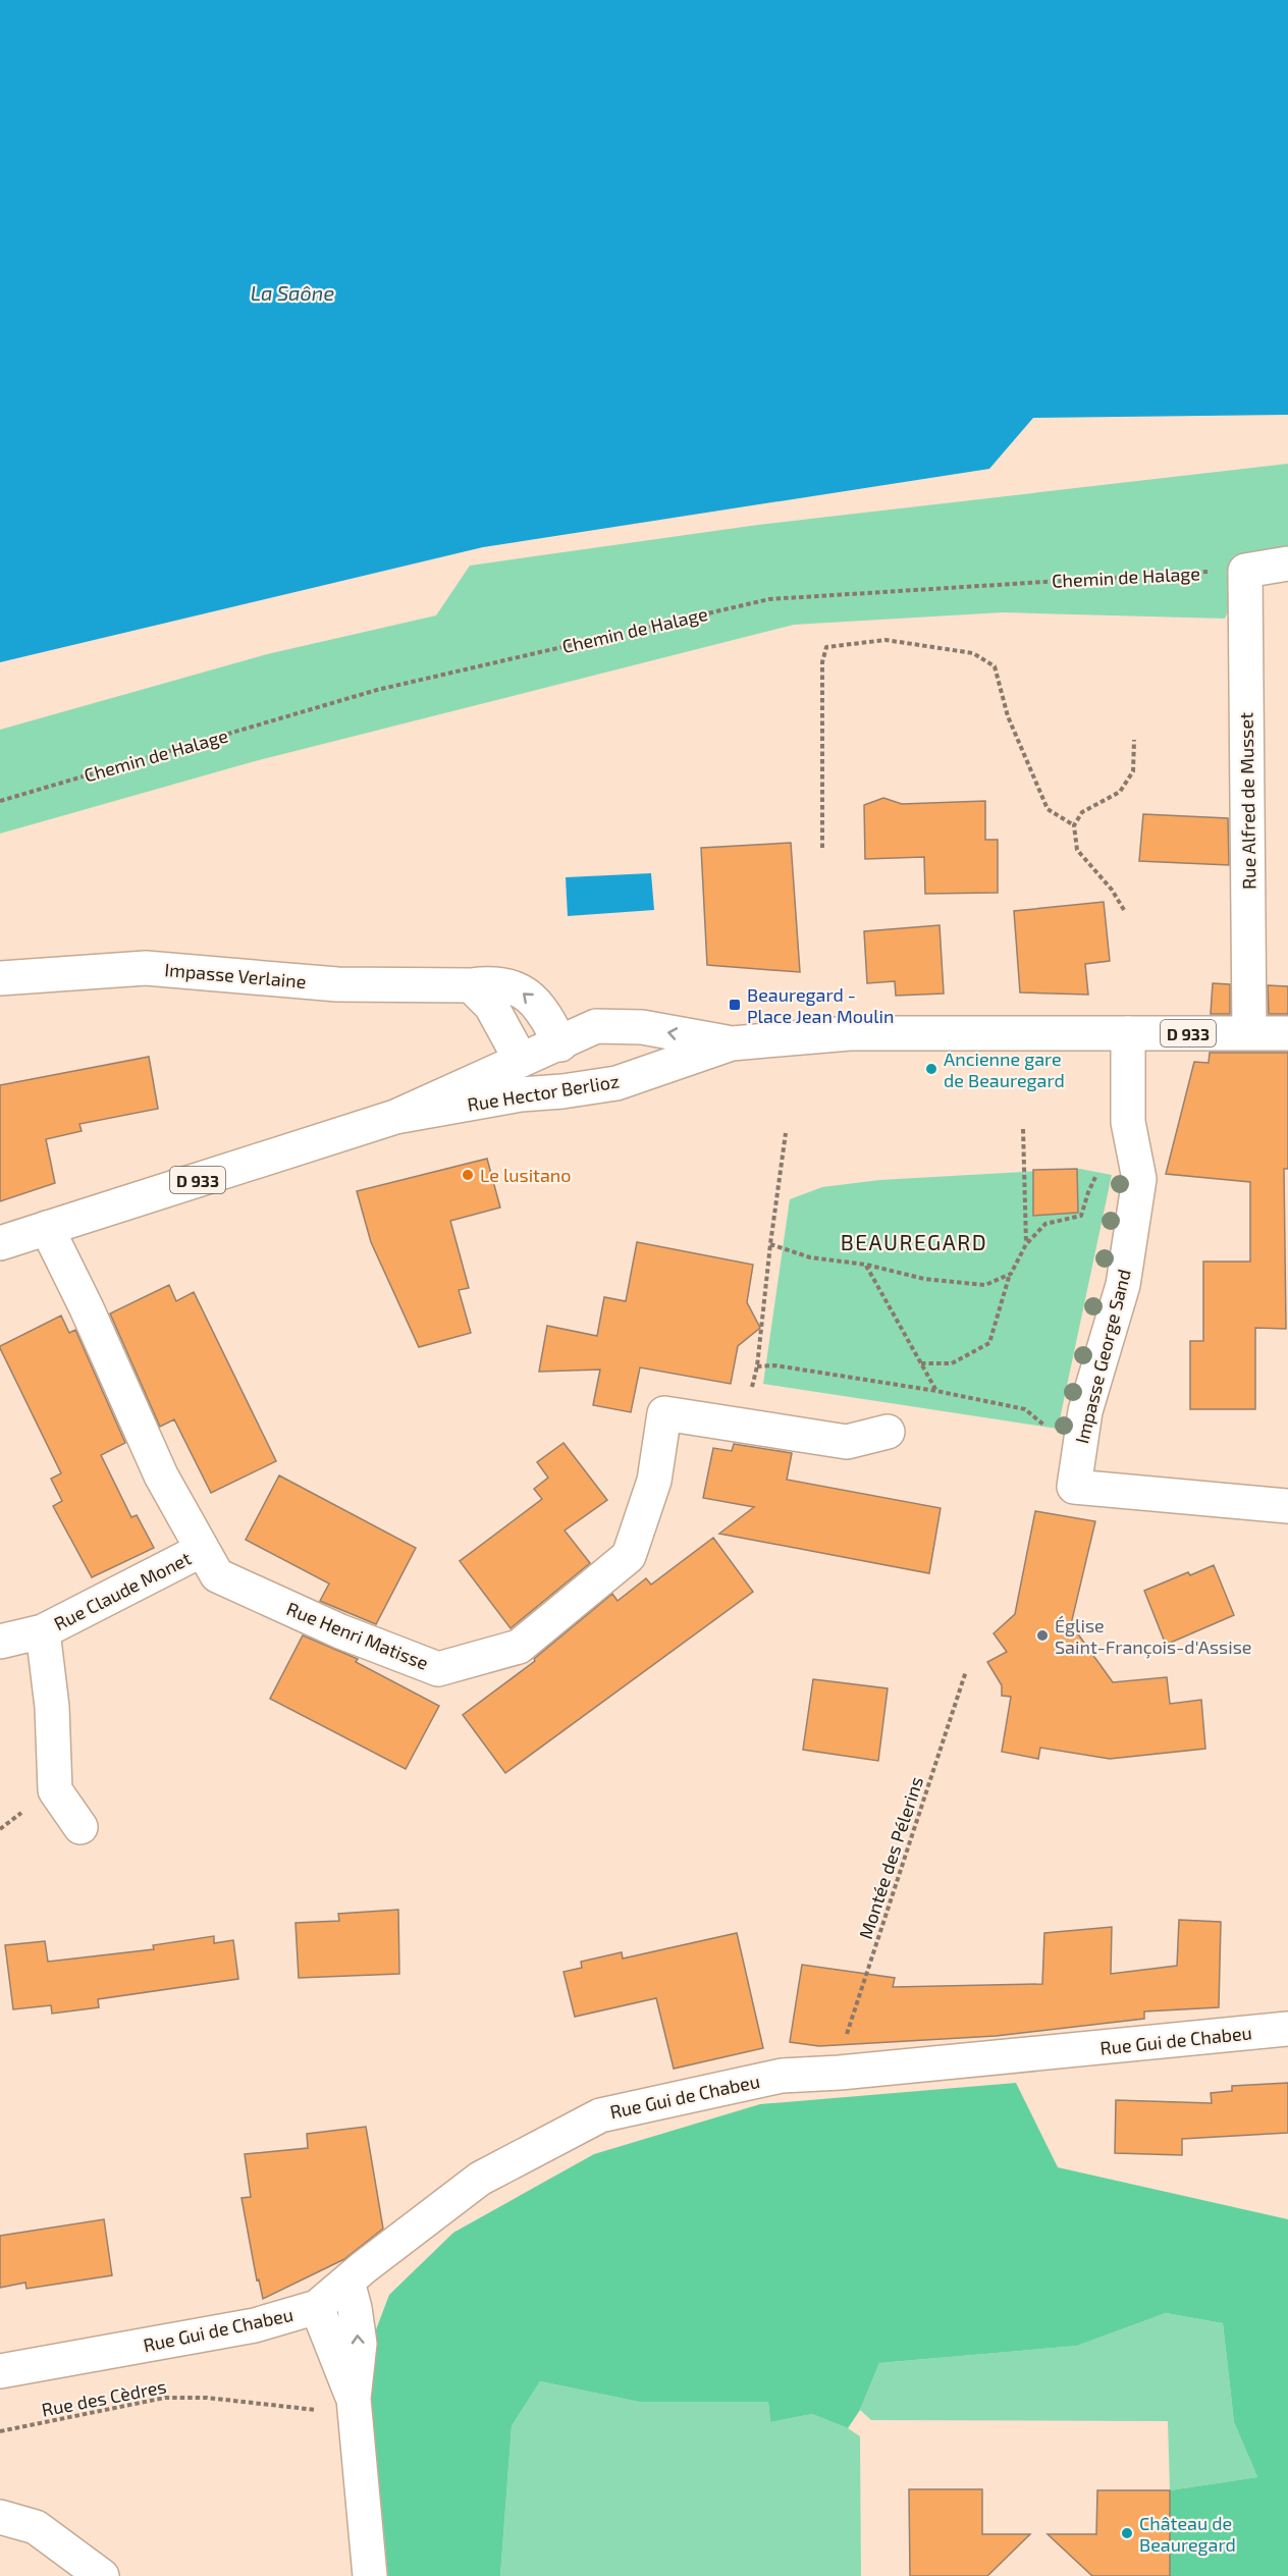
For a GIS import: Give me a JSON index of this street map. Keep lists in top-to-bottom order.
{
  "streets": {
    "street": [
      "Rue Alfred de Musset",
      "Impasse Verlaine",
      "D 933",
      "Rue Hector Berlioz",
      "Impasse George Sand",
      "Rue Claude Monet",
      "Rue Henri Matisse",
      "Rue Gui de Chabeu"
    ],
    "path": ["Chemin de Halage", "Montée des Pélerins", "Rue des Cèdres"]
  },
  "crossings": [
    ["Chemin de Halage", "Rue Alfred de Musset"],
    ["Rue Alfred de Musset", "D 933"],
    ["Impasse Verlaine", "Rue Hector Berlioz"],
    ["D 933", "Rue Hector Berlioz"],
    ["D 933", "Rue Henri Matisse"],
    ["Rue Claude Monet", "Rue Henri Matisse"]
  ],
  "districts": ["BEAUREGARD"],
  "water": ["La Saône"],
  "places": {
    "transit": ["Beauregard - Place Jean Moulin"],
    "other": [
      "Ancienne gare de Beauregard",
      "Le lusitano",
      "Église Saint-François-d'Assise",
      "Château de Beauregard"
    ]
  }
}
